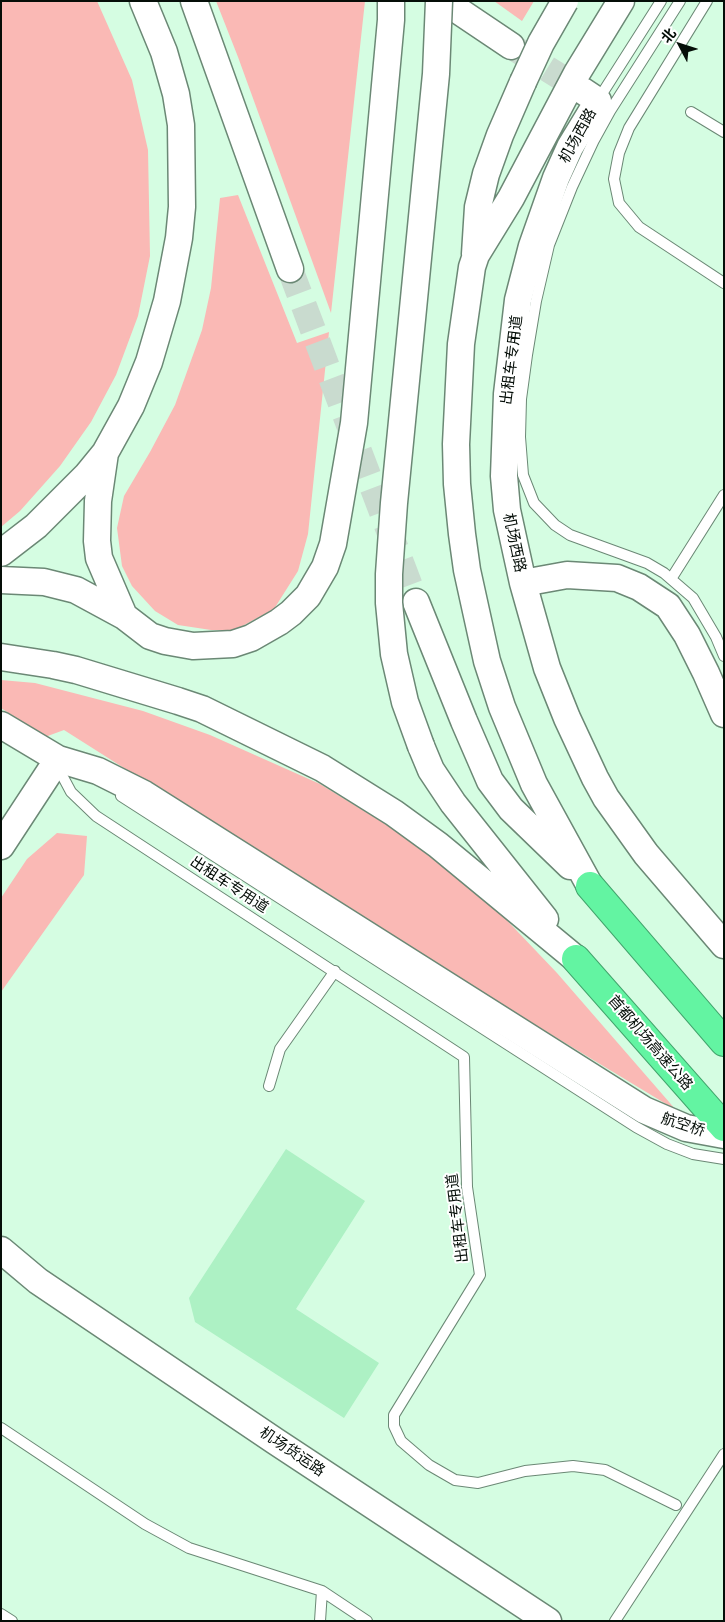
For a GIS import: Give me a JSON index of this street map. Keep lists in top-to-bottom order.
{
  "streets": {
    "highway": ["首都机场高速公路"],
    "street": ["机场西路", "航空桥", "机场货运路"],
    "lane": ["出租车专用道"]
  },
  "crossings": [
    ["出租车专用道", "航空桥"]
  ],
  "north": "top left"
}
